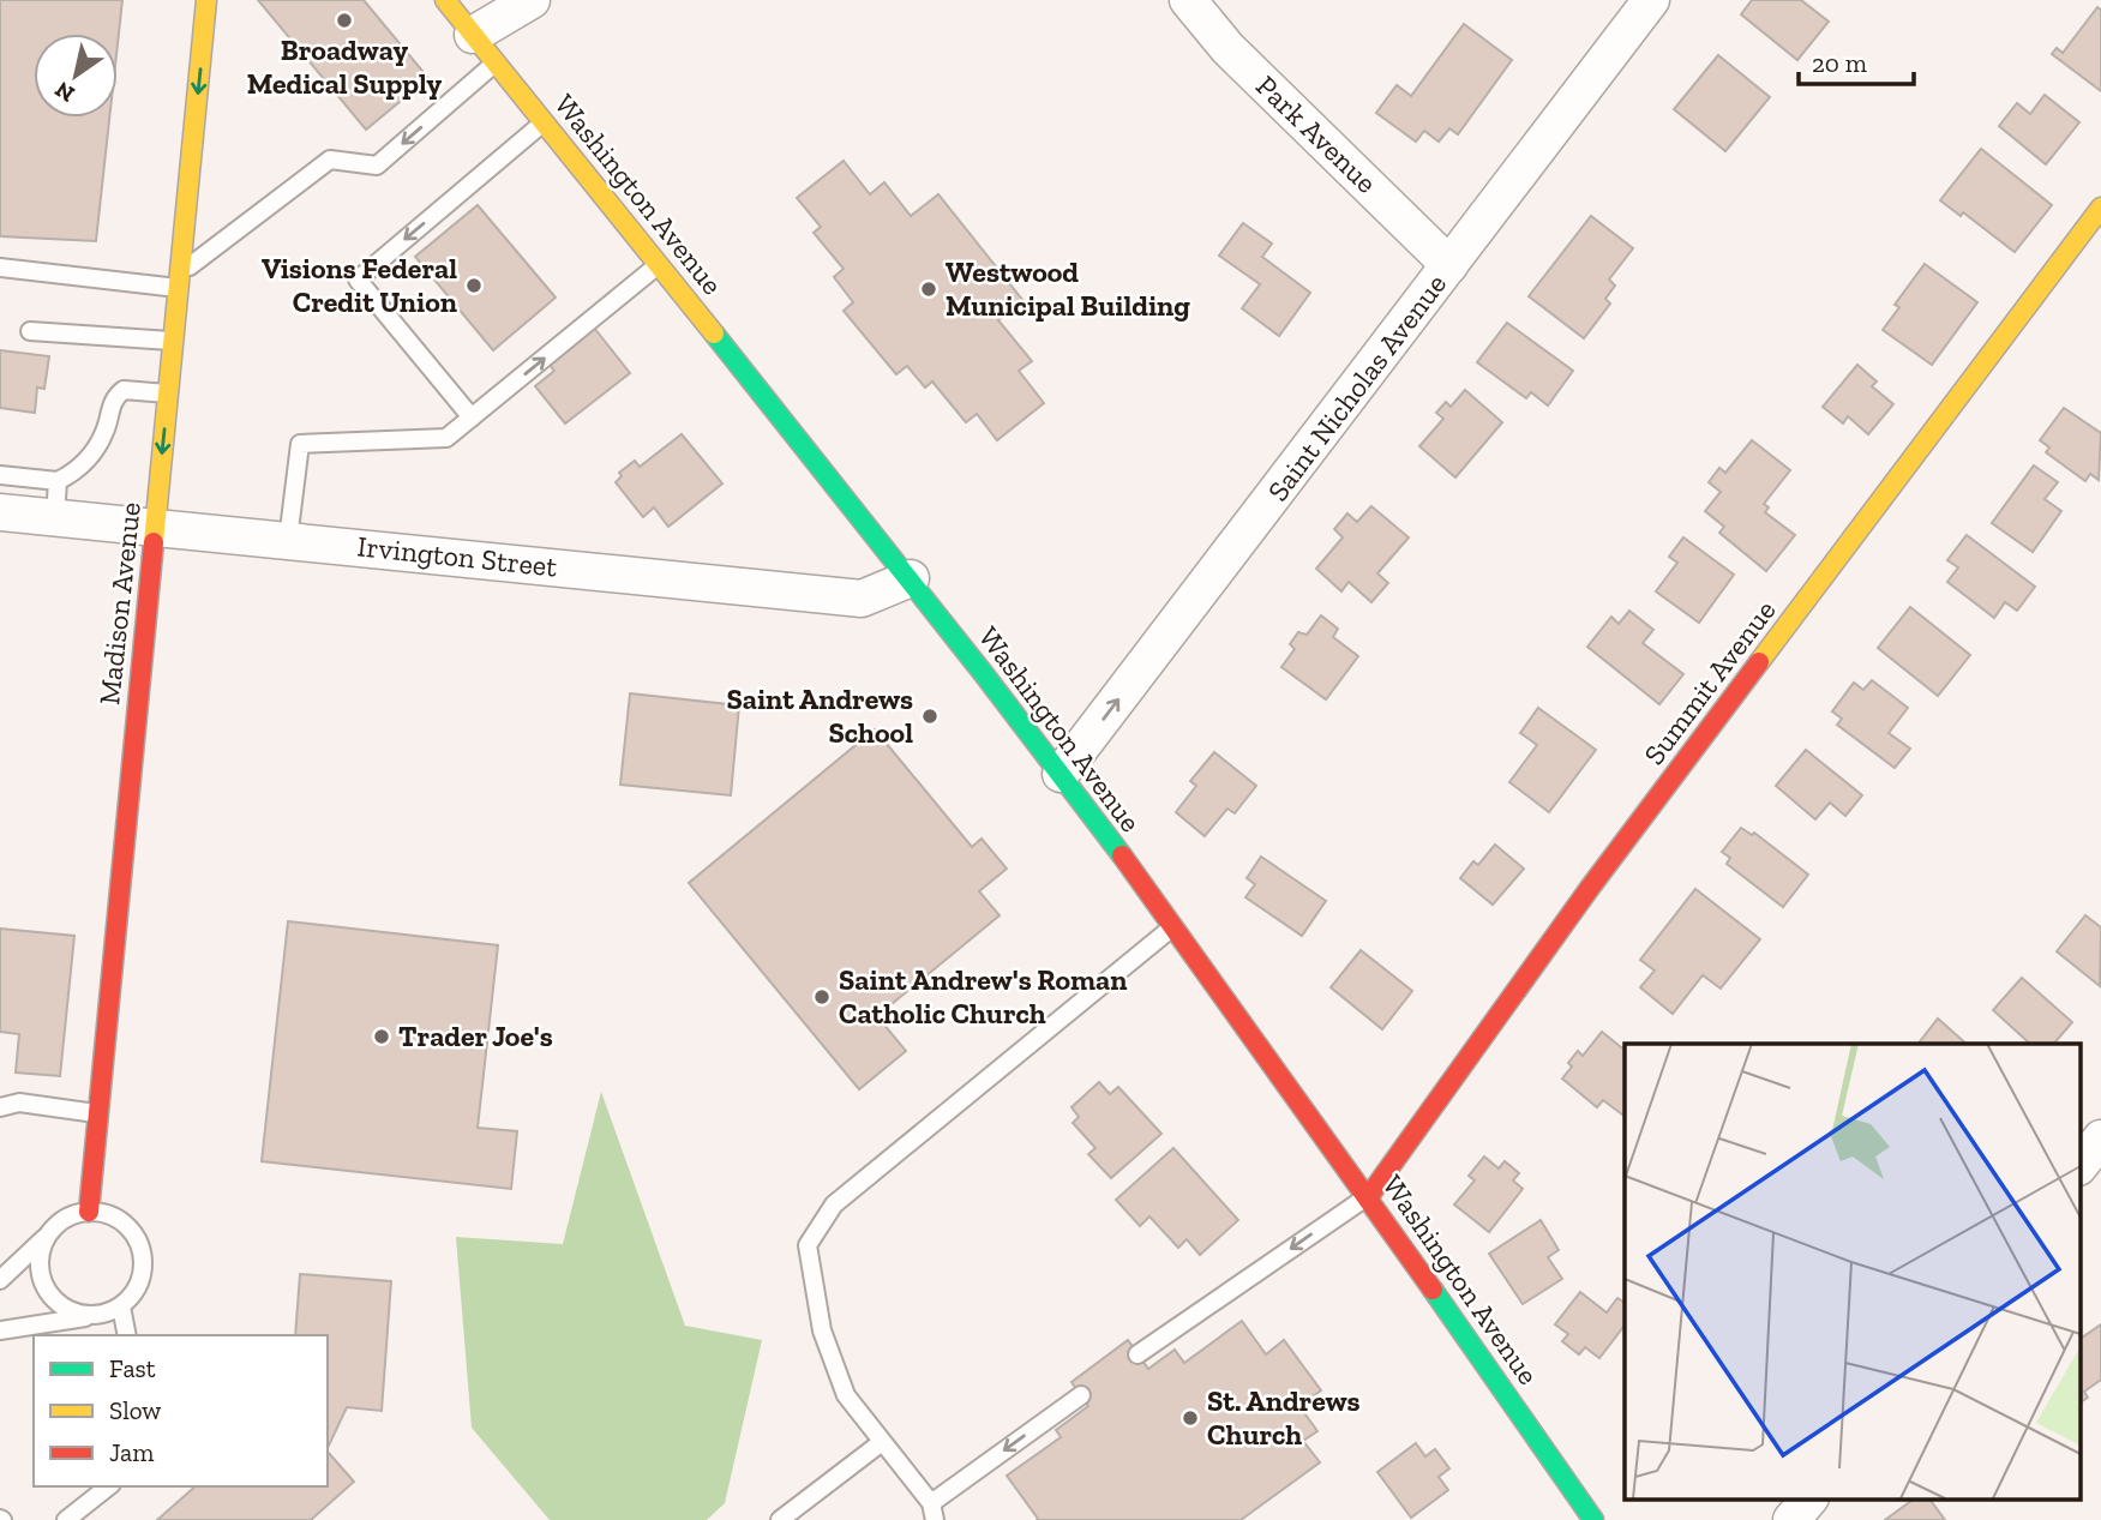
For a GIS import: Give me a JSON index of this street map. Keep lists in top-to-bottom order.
{
  "streets": {
    "street": [
      "Park Avenue",
      "Washington Avenue",
      "Saint Nicholas Avenue",
      "Irvington Street",
      "Madison Avenue",
      "Summit Avenue"
    ]
  },
  "crossings": [
    ["Park Avenue", "Saint Nicholas Avenue"],
    ["Washington Avenue", "Saint Nicholas Avenue"],
    ["Washington Avenue", "Irvington Street"],
    ["Washington Avenue", "Summit Avenue"],
    ["Irvington Street", "Madison Avenue"]
  ],
  "one_way": ["Saint Nicholas Avenue"],
  "places": [
    "Broadway Medical Supply",
    "Visions Federal Credit Union",
    "Westwood Municipal Building",
    "Saint Andrews School",
    "Saint Andrew's Roman Catholic Church",
    "Trader Joe's",
    "St. Andrews Church"
  ],
  "legend": ["Fast", "Slow", "Jam"],
  "scale_bar": "20 m",
  "north": "bottom left"
}
